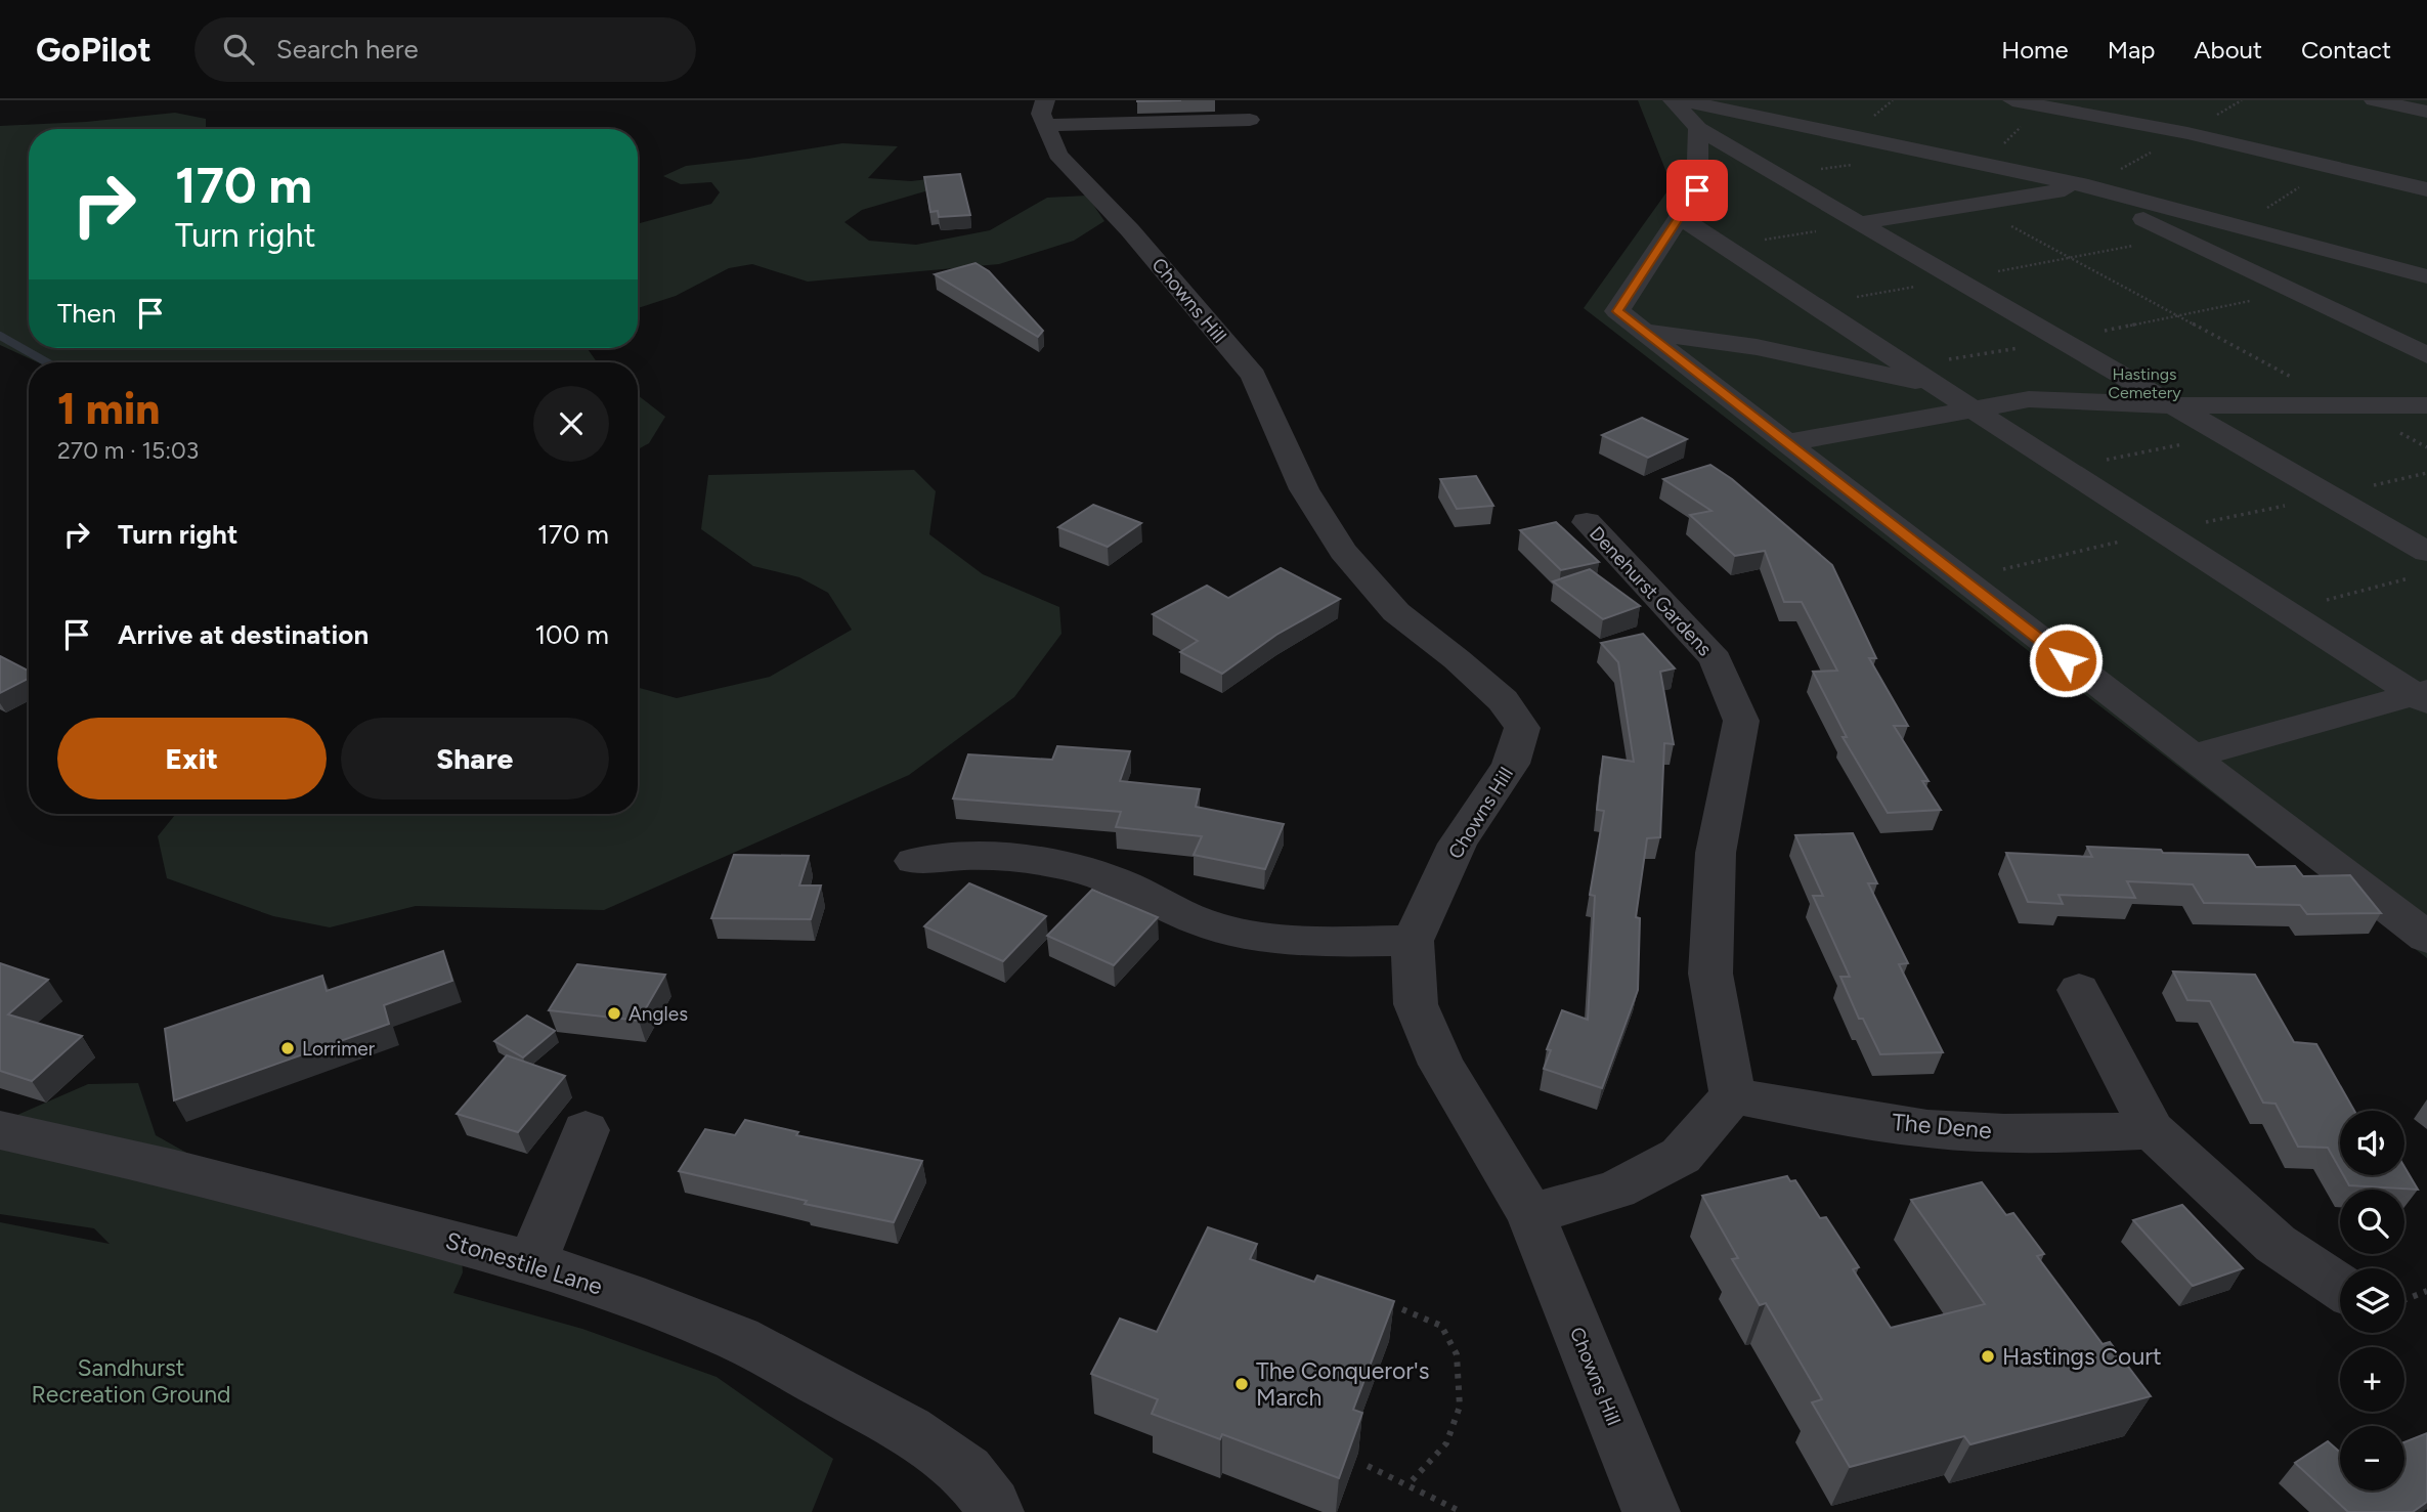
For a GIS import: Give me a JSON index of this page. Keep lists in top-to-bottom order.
{
  "streets": {
    "street": [
      "Chowns Hill",
      "Denehurst Gardens",
      "The Dene",
      "Stonestile Lane"
    ]
  },
  "crossings": [
    ["Denehurst Gardens", "The Dene"]
  ],
  "parks": ["Hastings Cemetery", "Sandhurst Recreation Ground"],
  "places": [
    "Angles",
    "Lorrimer",
    "Hastings Court",
    "The Conqueror's March"
  ],
  "page": {
    "header": "GoPilot",
    "search": "Search here",
    "nav": [
      "Home",
      "Map",
      "About",
      "Contact"
    ],
    "turn": ["170 m", "Turn right"],
    "then": "Then",
    "heading": ["1 min", "270 m · 15:03"],
    "list": [
      {
        "name": "Turn right",
        "value": "170 m"
      },
      {
        "name": "Arrive at destination",
        "value": "100 m"
      }
    ],
    "buttons": ["Exit", "Share"],
    "map_buttons": ["+", "−"]
  }
}
